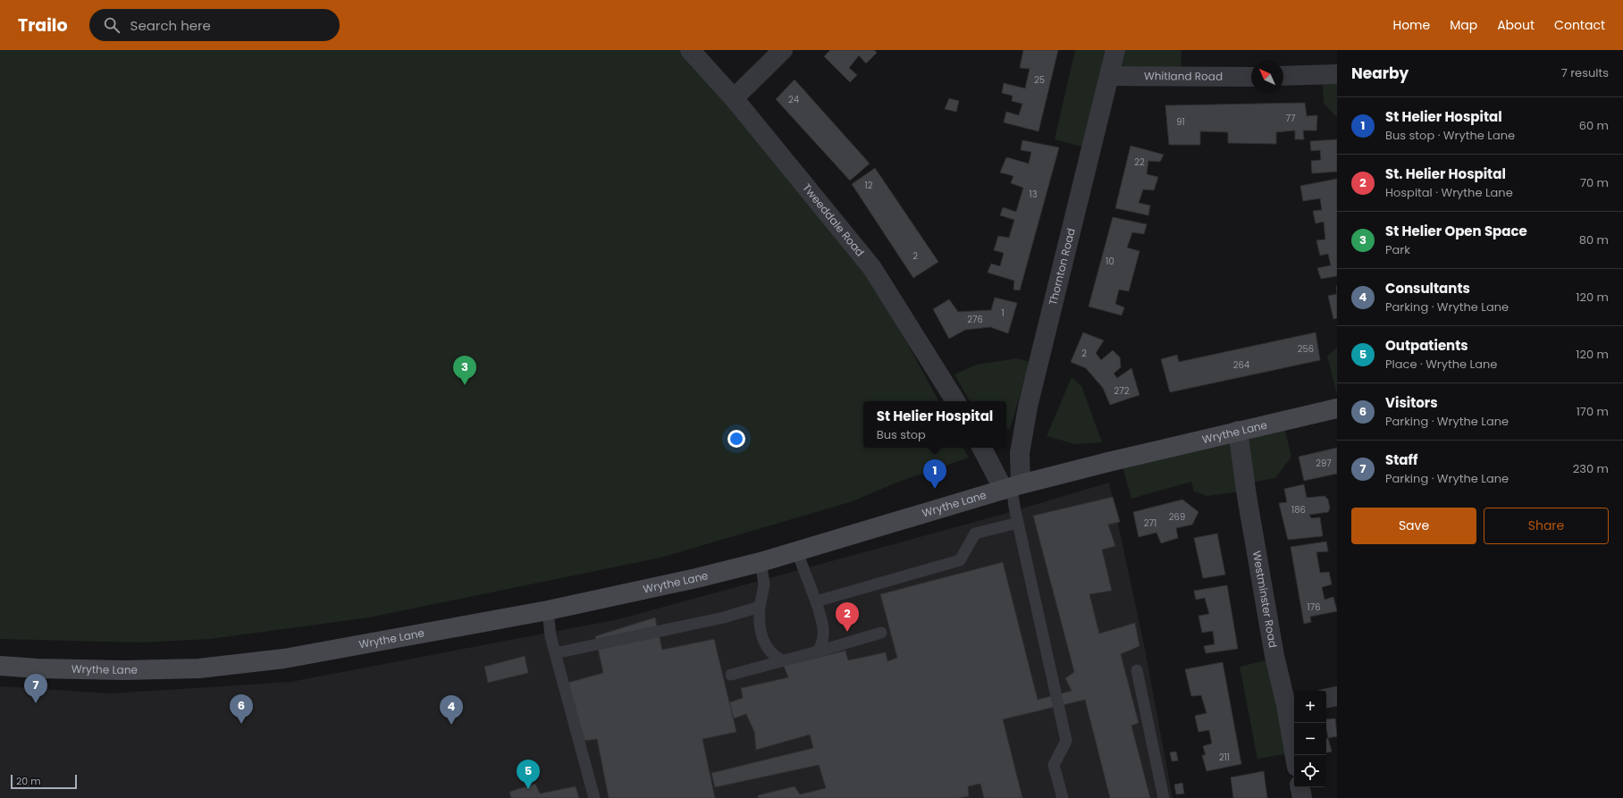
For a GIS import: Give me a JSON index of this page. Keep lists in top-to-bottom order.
{
  "streets": {
    "main road": ["Wrythe Lane"],
    "street": [
      "Whitland Road",
      "Tweeddale Road",
      "Thornton Road",
      "Westminster Road"
    ]
  },
  "crossings": [
    ["Whitland Road", "Thornton Road"],
    ["Thornton Road", "Wrythe Lane"],
    ["Wrythe Lane", "Westminster Road"]
  ],
  "house_numbers": [
    "25",
    "24",
    "77",
    "91",
    "22",
    "12",
    "13",
    "2",
    "10",
    "1",
    "276",
    "256",
    "2",
    "264",
    "272",
    "297",
    "186",
    "269",
    "271",
    "176",
    "211"
  ],
  "scale_bar": "20 m",
  "north": "top left",
  "page": {
    "header": "Trailo",
    "search": "Search here",
    "nav": [
      "Home",
      "Map",
      "About",
      "Contact"
    ],
    "heading": ["Nearby", "7 results"],
    "list": [
      {
        "mark": "1",
        "name": "St Helier Hospital",
        "note": "Bus stop · Wrythe Lane",
        "value": "60 m"
      },
      {
        "mark": "2",
        "name": "St. Helier Hospital",
        "note": "Hospital · Wrythe Lane",
        "value": "70 m"
      },
      {
        "mark": "3",
        "name": "St Helier Open Space",
        "note": "Park",
        "value": "80 m"
      },
      {
        "mark": "4",
        "name": "Consultants",
        "note": "Parking · Wrythe Lane",
        "value": "120 m"
      },
      {
        "mark": "5",
        "name": "Outpatients",
        "note": "Place · Wrythe Lane",
        "value": "120 m"
      },
      {
        "mark": "6",
        "name": "Visitors",
        "note": "Parking · Wrythe Lane",
        "value": "170 m"
      },
      {
        "mark": "7",
        "name": "Staff",
        "note": "Parking · Wrythe Lane",
        "value": "230 m"
      }
    ],
    "pins": [
      "3",
      "1",
      "2",
      "7",
      "6",
      "4",
      "5"
    ],
    "popup": ["St Helier Hospital", "Bus stop"],
    "buttons": ["Save", "Share"],
    "map_buttons": ["+", "−"],
    "scale": "20 m"
  }
}
